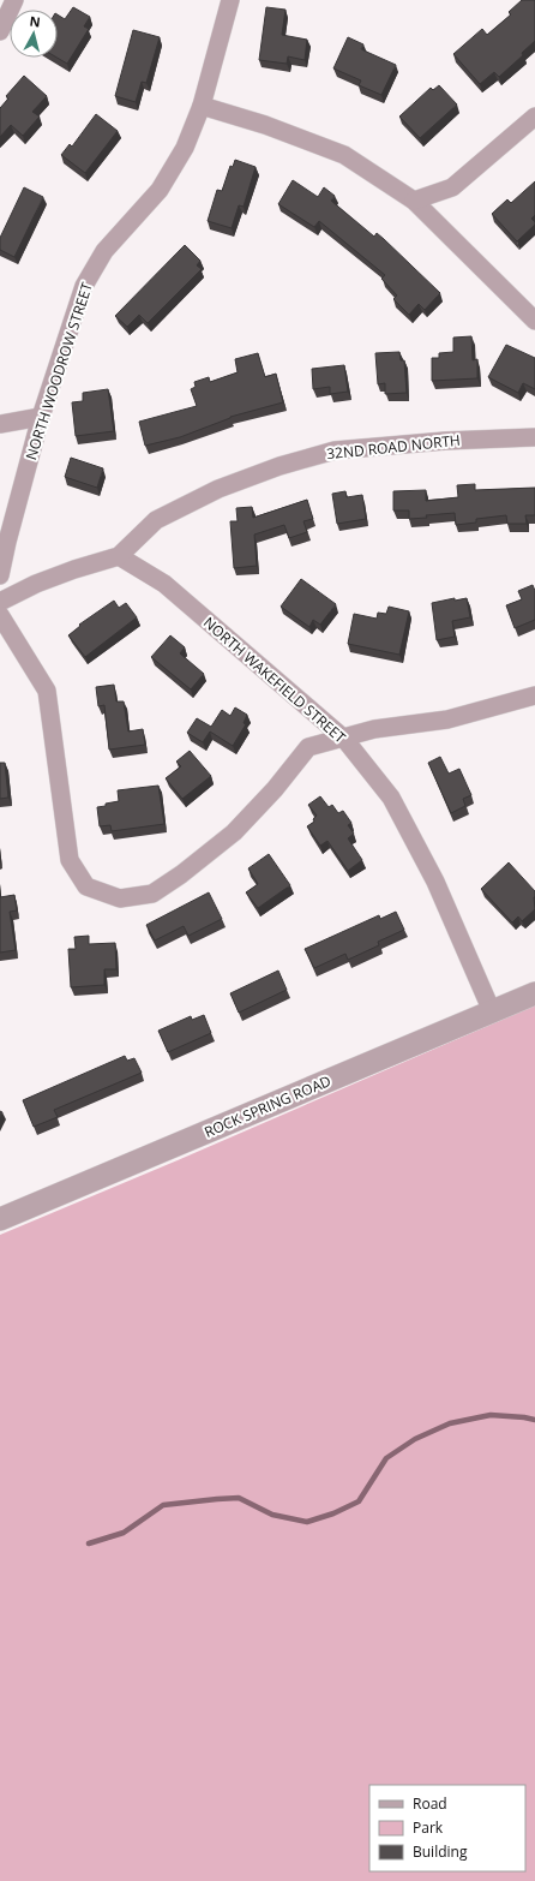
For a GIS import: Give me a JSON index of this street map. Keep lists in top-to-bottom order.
{
  "streets": {
    "street": [
      "NORTH WOODROW STREET",
      "32ND ROAD NORTH",
      "NORTH WAKEFIELD STREET",
      "ROCK SPRING ROAD"
    ]
  },
  "crossings": [
    ["32ND ROAD NORTH", "NORTH WAKEFIELD STREET"],
    ["NORTH WAKEFIELD STREET", "ROCK SPRING ROAD"]
  ],
  "legend": ["Road", "Park", "Building"],
  "north": "top"
}
